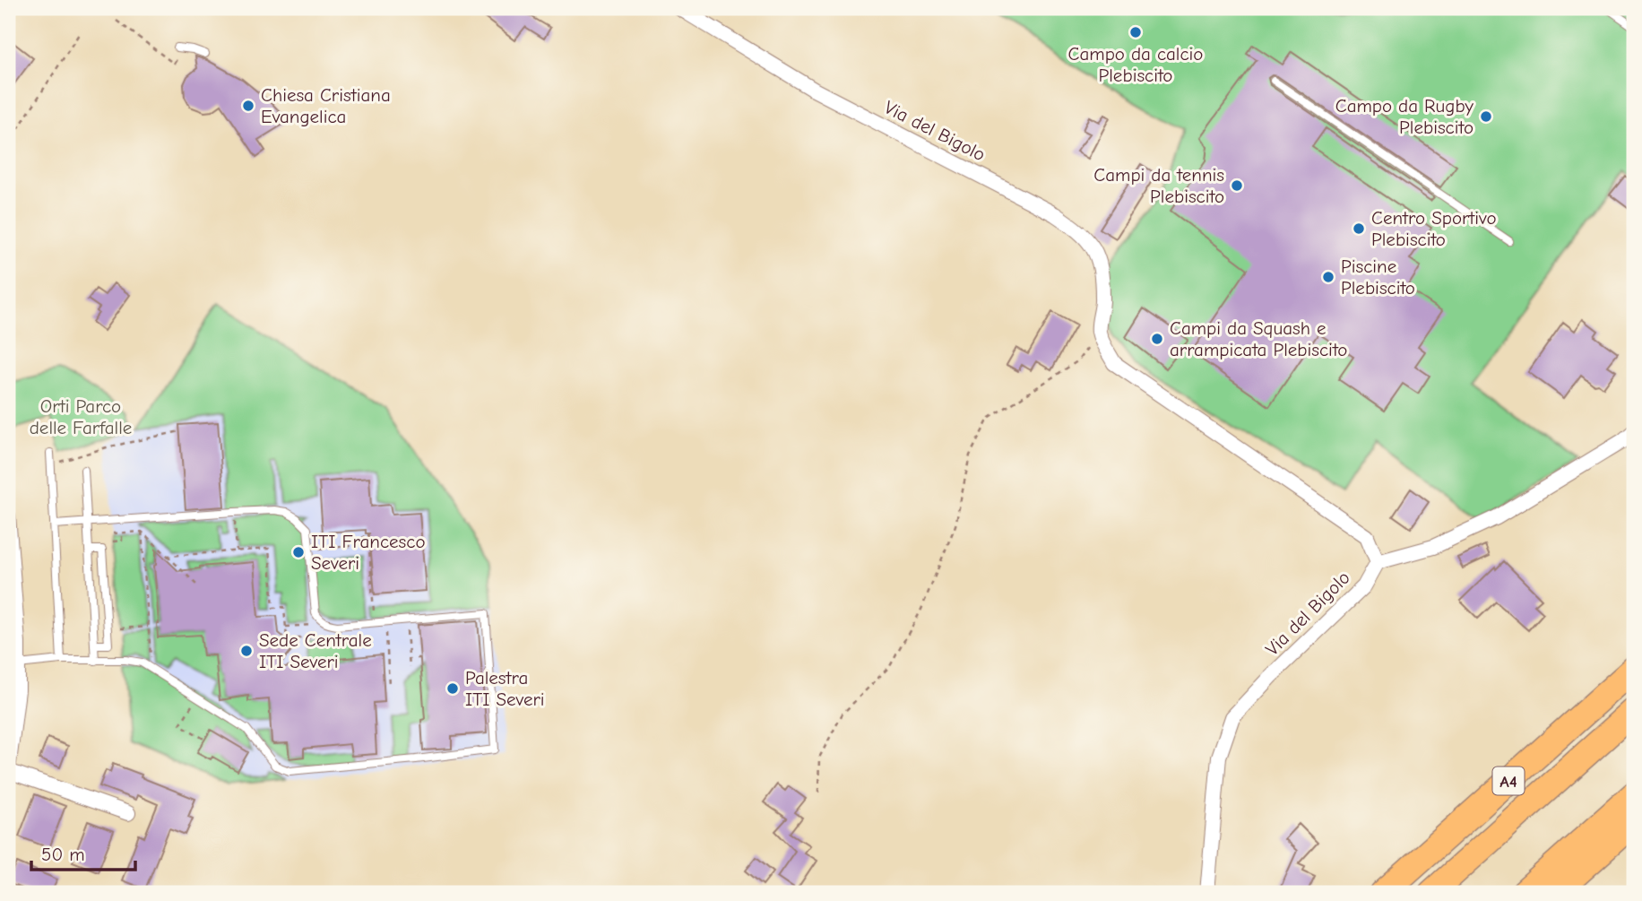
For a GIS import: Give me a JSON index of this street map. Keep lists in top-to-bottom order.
{
  "streets": {
    "highway": ["A4"],
    "street": ["Via del Bigolo"]
  },
  "parks": ["Orti Parco delle Farfalle"],
  "places": [
    "Campo da calcio Plebiscito",
    "Chiesa Cristiana Evangelica",
    "Campo da Rugby Plebiscito",
    "Campi da tennis Plebiscito",
    "Centro Sportivo Plebiscito",
    "Piscine Plebiscito",
    "Campi da Squash e arrampicata Plebiscito",
    "ITI Francesco Severi",
    "Sede Centrale ITI Severi",
    "Palestra ITI Severi"
  ],
  "scale_bar": "50 m"
}
